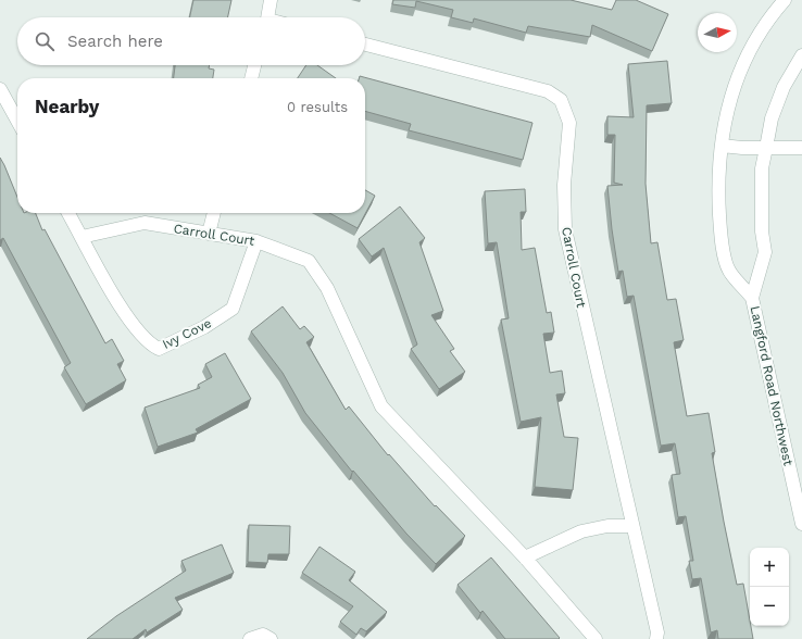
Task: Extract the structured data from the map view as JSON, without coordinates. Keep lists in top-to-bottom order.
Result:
{
  "streets": {
    "street": ["Carroll Court", "Ivy Cove", "Langford Road Northwest"]
  },
  "crossings": [
    ["Carroll Court", "Ivy Cove"]
  ],
  "north": "right",
  "page": {
    "search": "Search here",
    "heading": ["Nearby", "0 results"],
    "map_buttons": ["+", "−"]
  }
}
